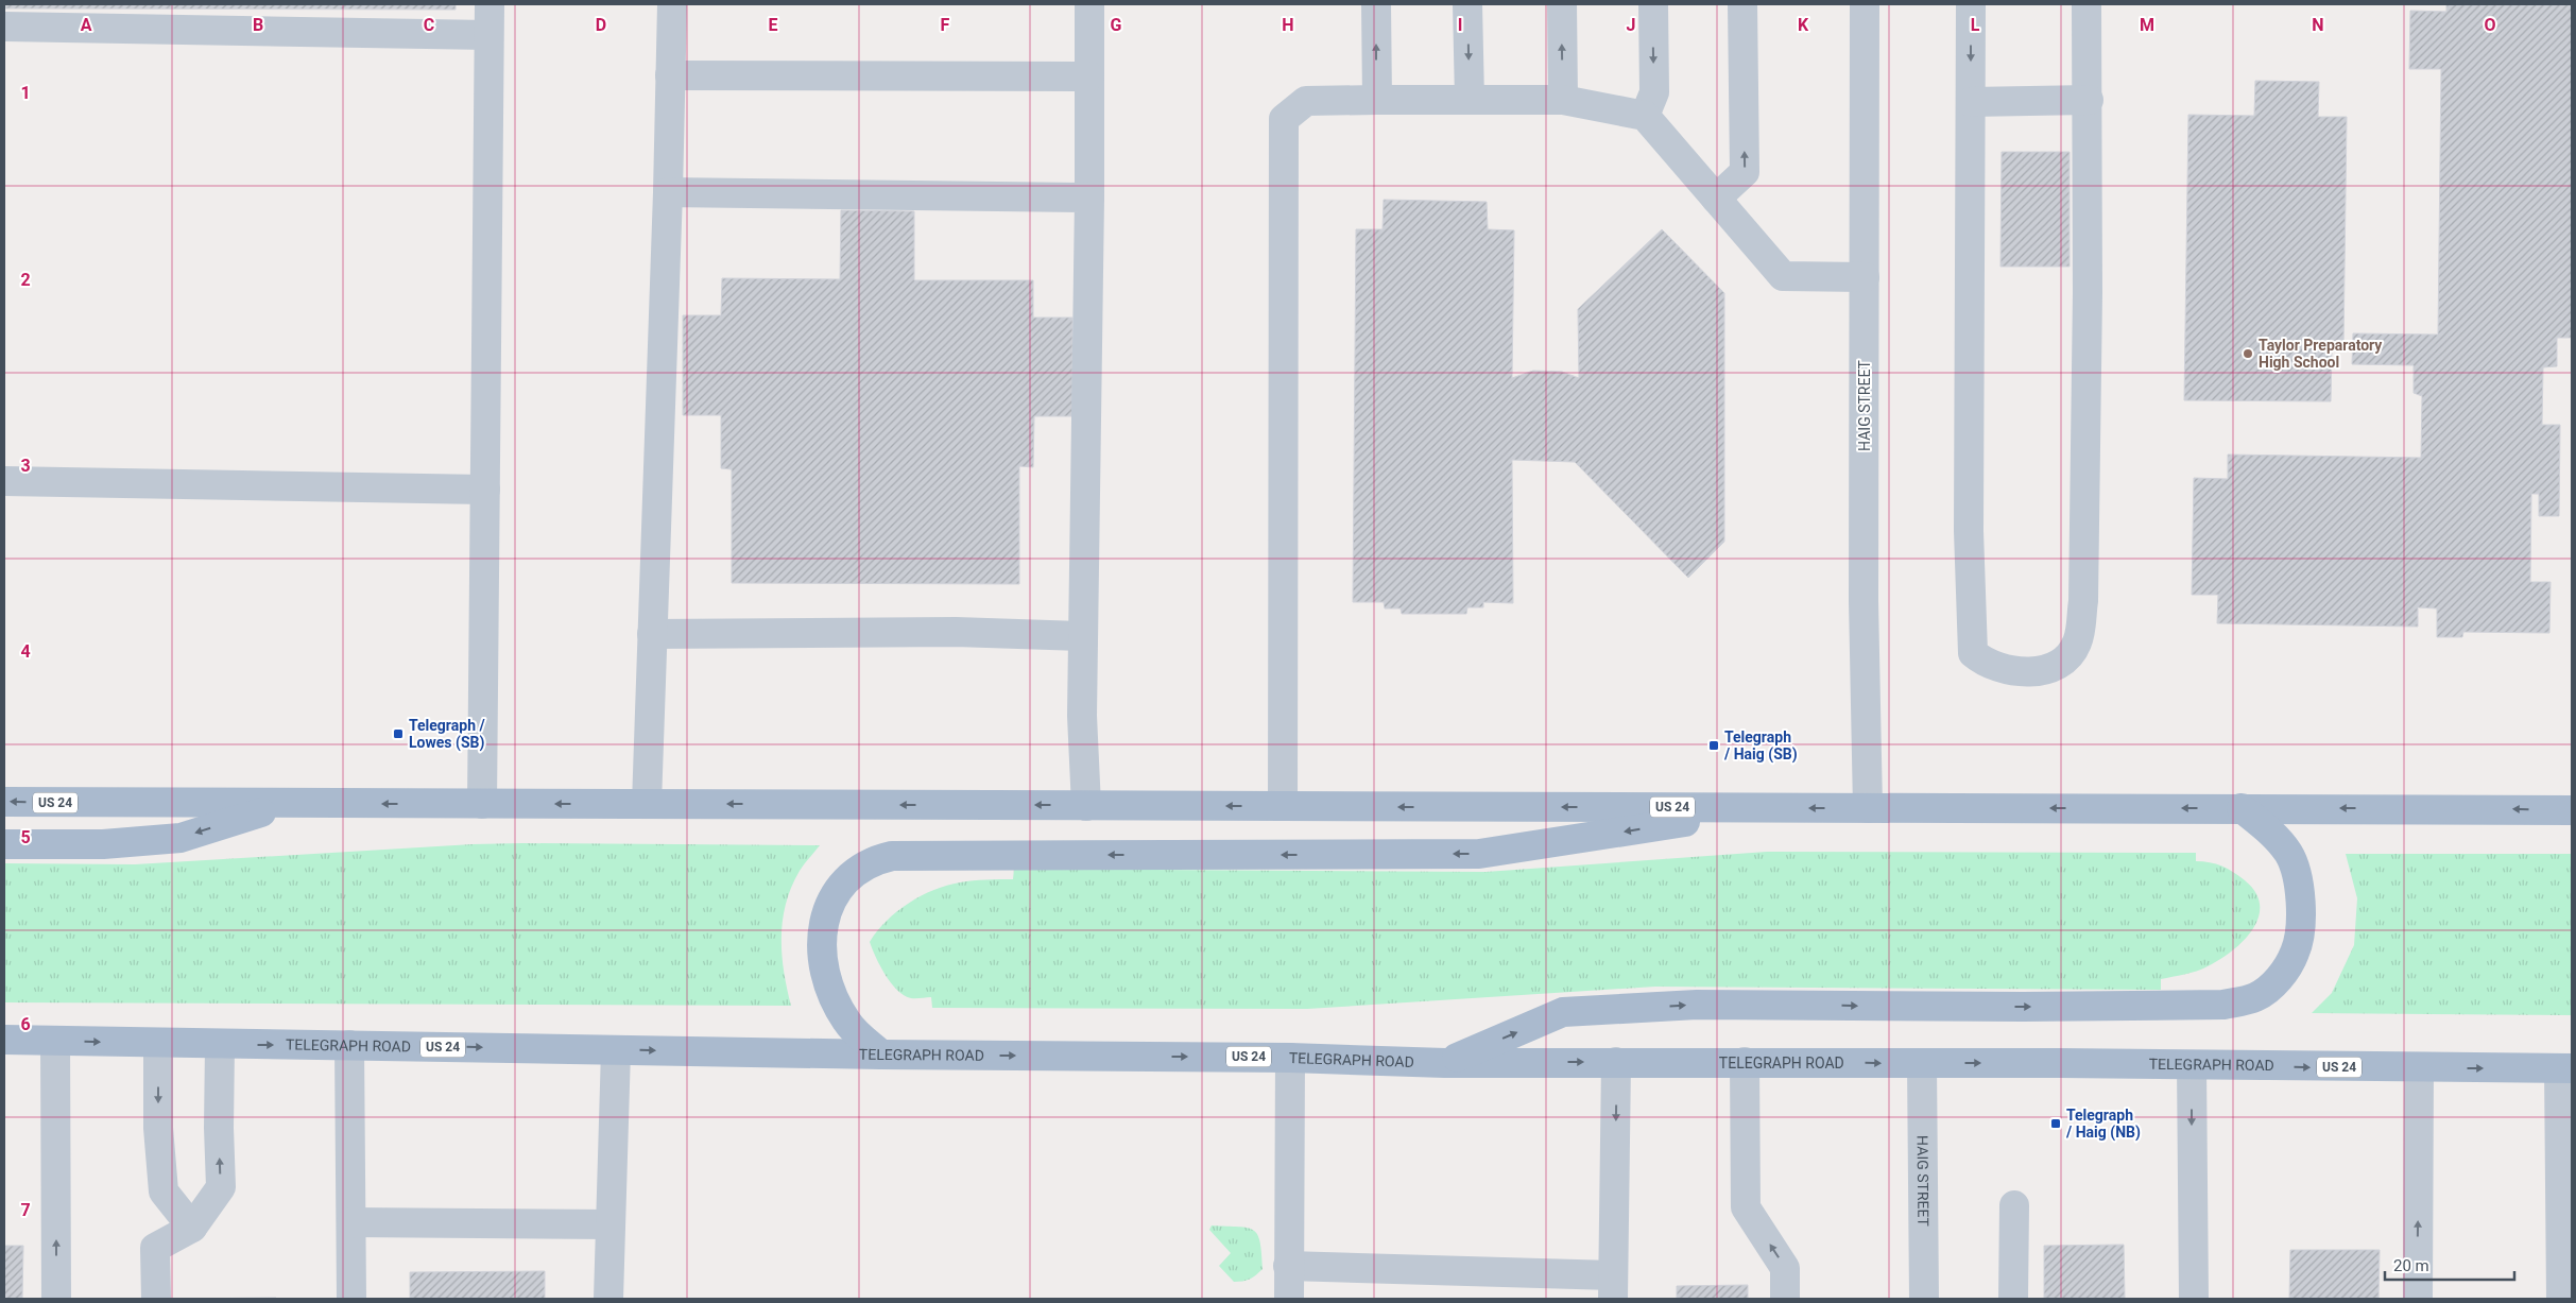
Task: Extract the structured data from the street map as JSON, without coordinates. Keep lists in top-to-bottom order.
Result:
{
  "streets": {
    "main road": ["US 24", "TELEGRAPH ROAD"],
    "street": ["HAIG STREET"]
  },
  "crossings": [
    ["HAIG STREET", "US 24"],
    ["HAIG STREET", "TELEGRAPH ROAD"]
  ],
  "places": {
    "other": ["Taylor Preparatory High School"],
    "transit": ["Telegraph / Lowes (SB)", "Telegraph / Haig (SB)", "Telegraph / Haig (NB)"]
  },
  "scale_bar": "20 m",
  "grid": {
    "columns": [
      "A",
      "B",
      "C",
      "D",
      "E",
      "F",
      "G",
      "H",
      "I",
      "J",
      "K",
      "L",
      "M",
      "N",
      "O"
    ],
    "rows": [
      "1",
      "2",
      "3",
      "4",
      "5",
      "6",
      "7"
    ]
  }
}
